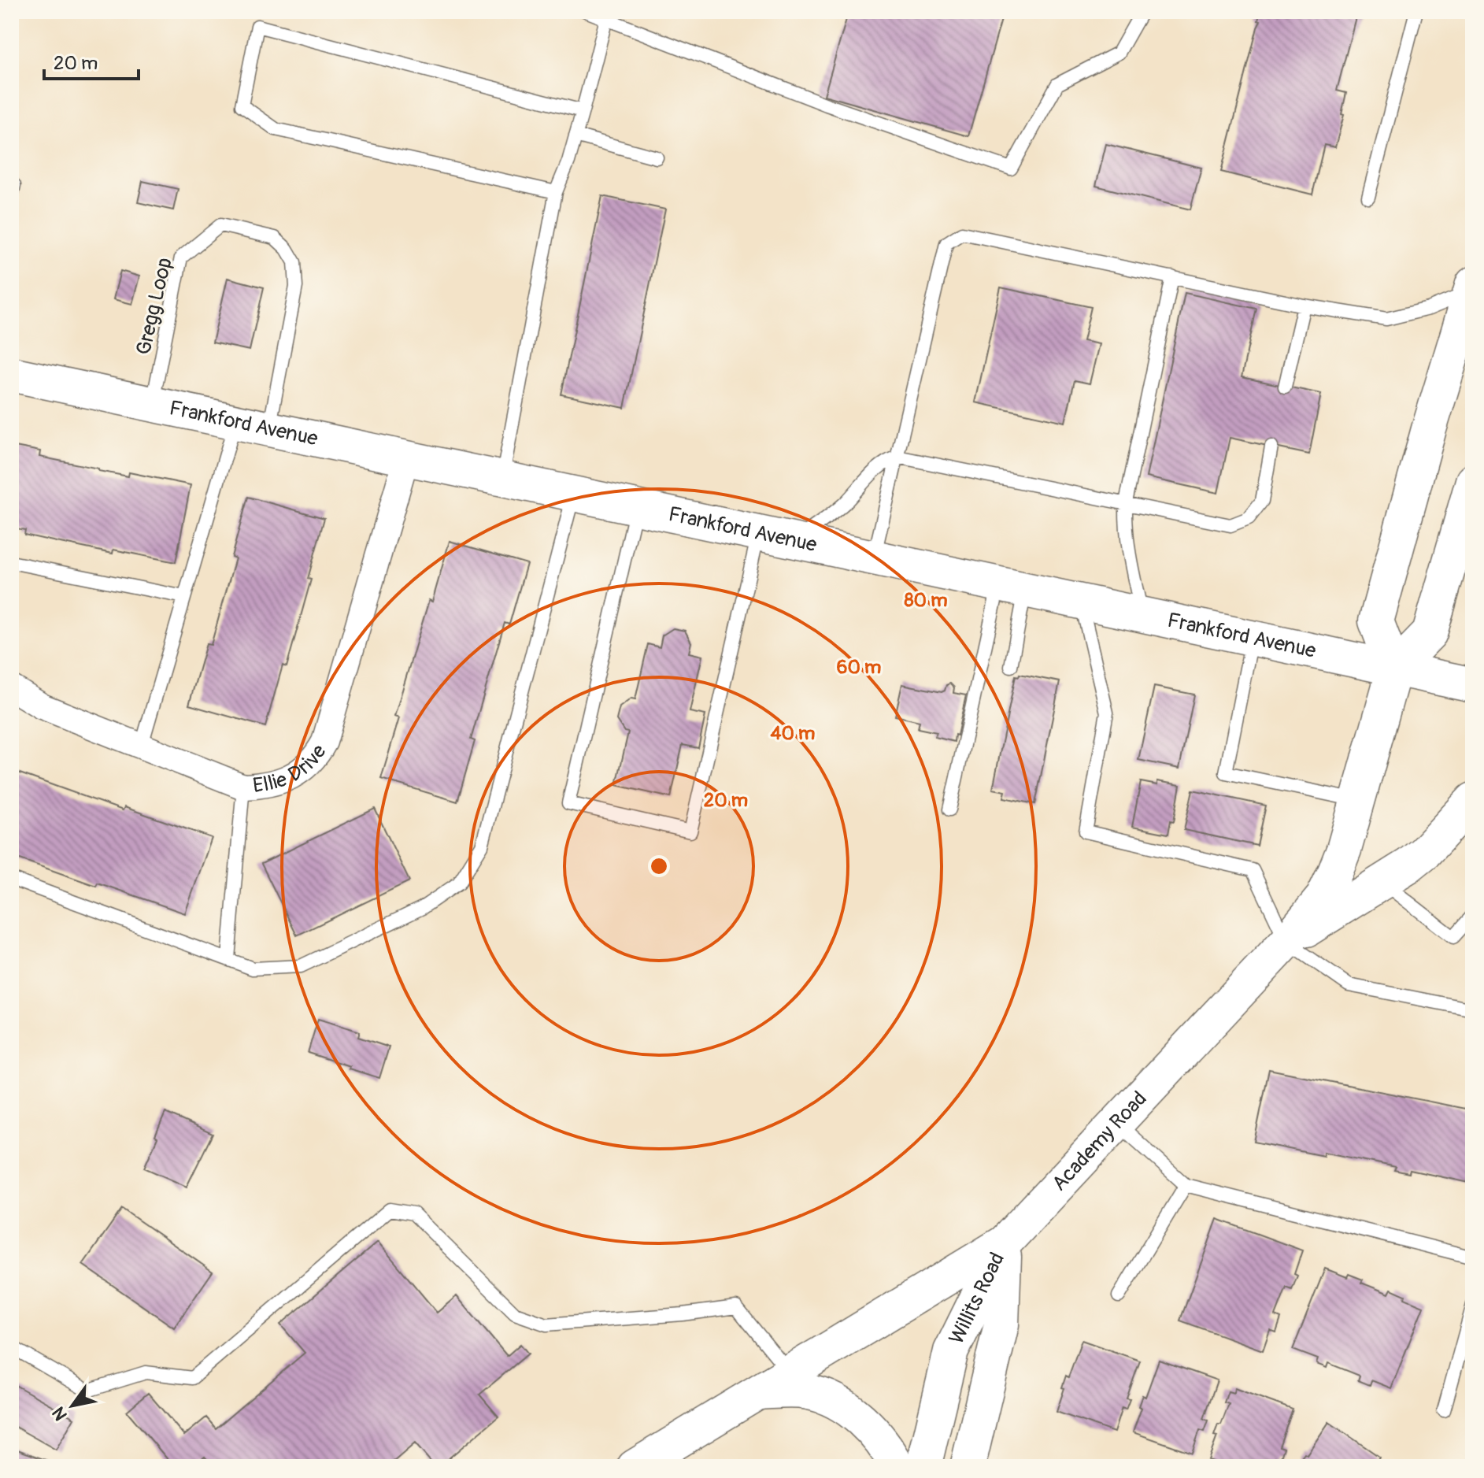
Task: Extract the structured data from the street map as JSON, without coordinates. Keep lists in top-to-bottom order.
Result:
{
  "streets": {
    "main road": ["Frankford Avenue", "Academy Road", "Willits Road"],
    "street": ["Ellie Drive"],
    "lane": ["Gregg Loop"]
  },
  "crossings": [
    ["Gregg Loop", "Frankford Avenue"],
    ["Frankford Avenue", "Ellie Drive"],
    ["Frankford Avenue", "Academy Road"],
    ["Academy Road", "Willits Road"]
  ],
  "scale_bar": "20 m",
  "north": "bottom left",
  "rings": [
    "80 m",
    "60 m",
    "40 m",
    "20 m"
  ]
}
